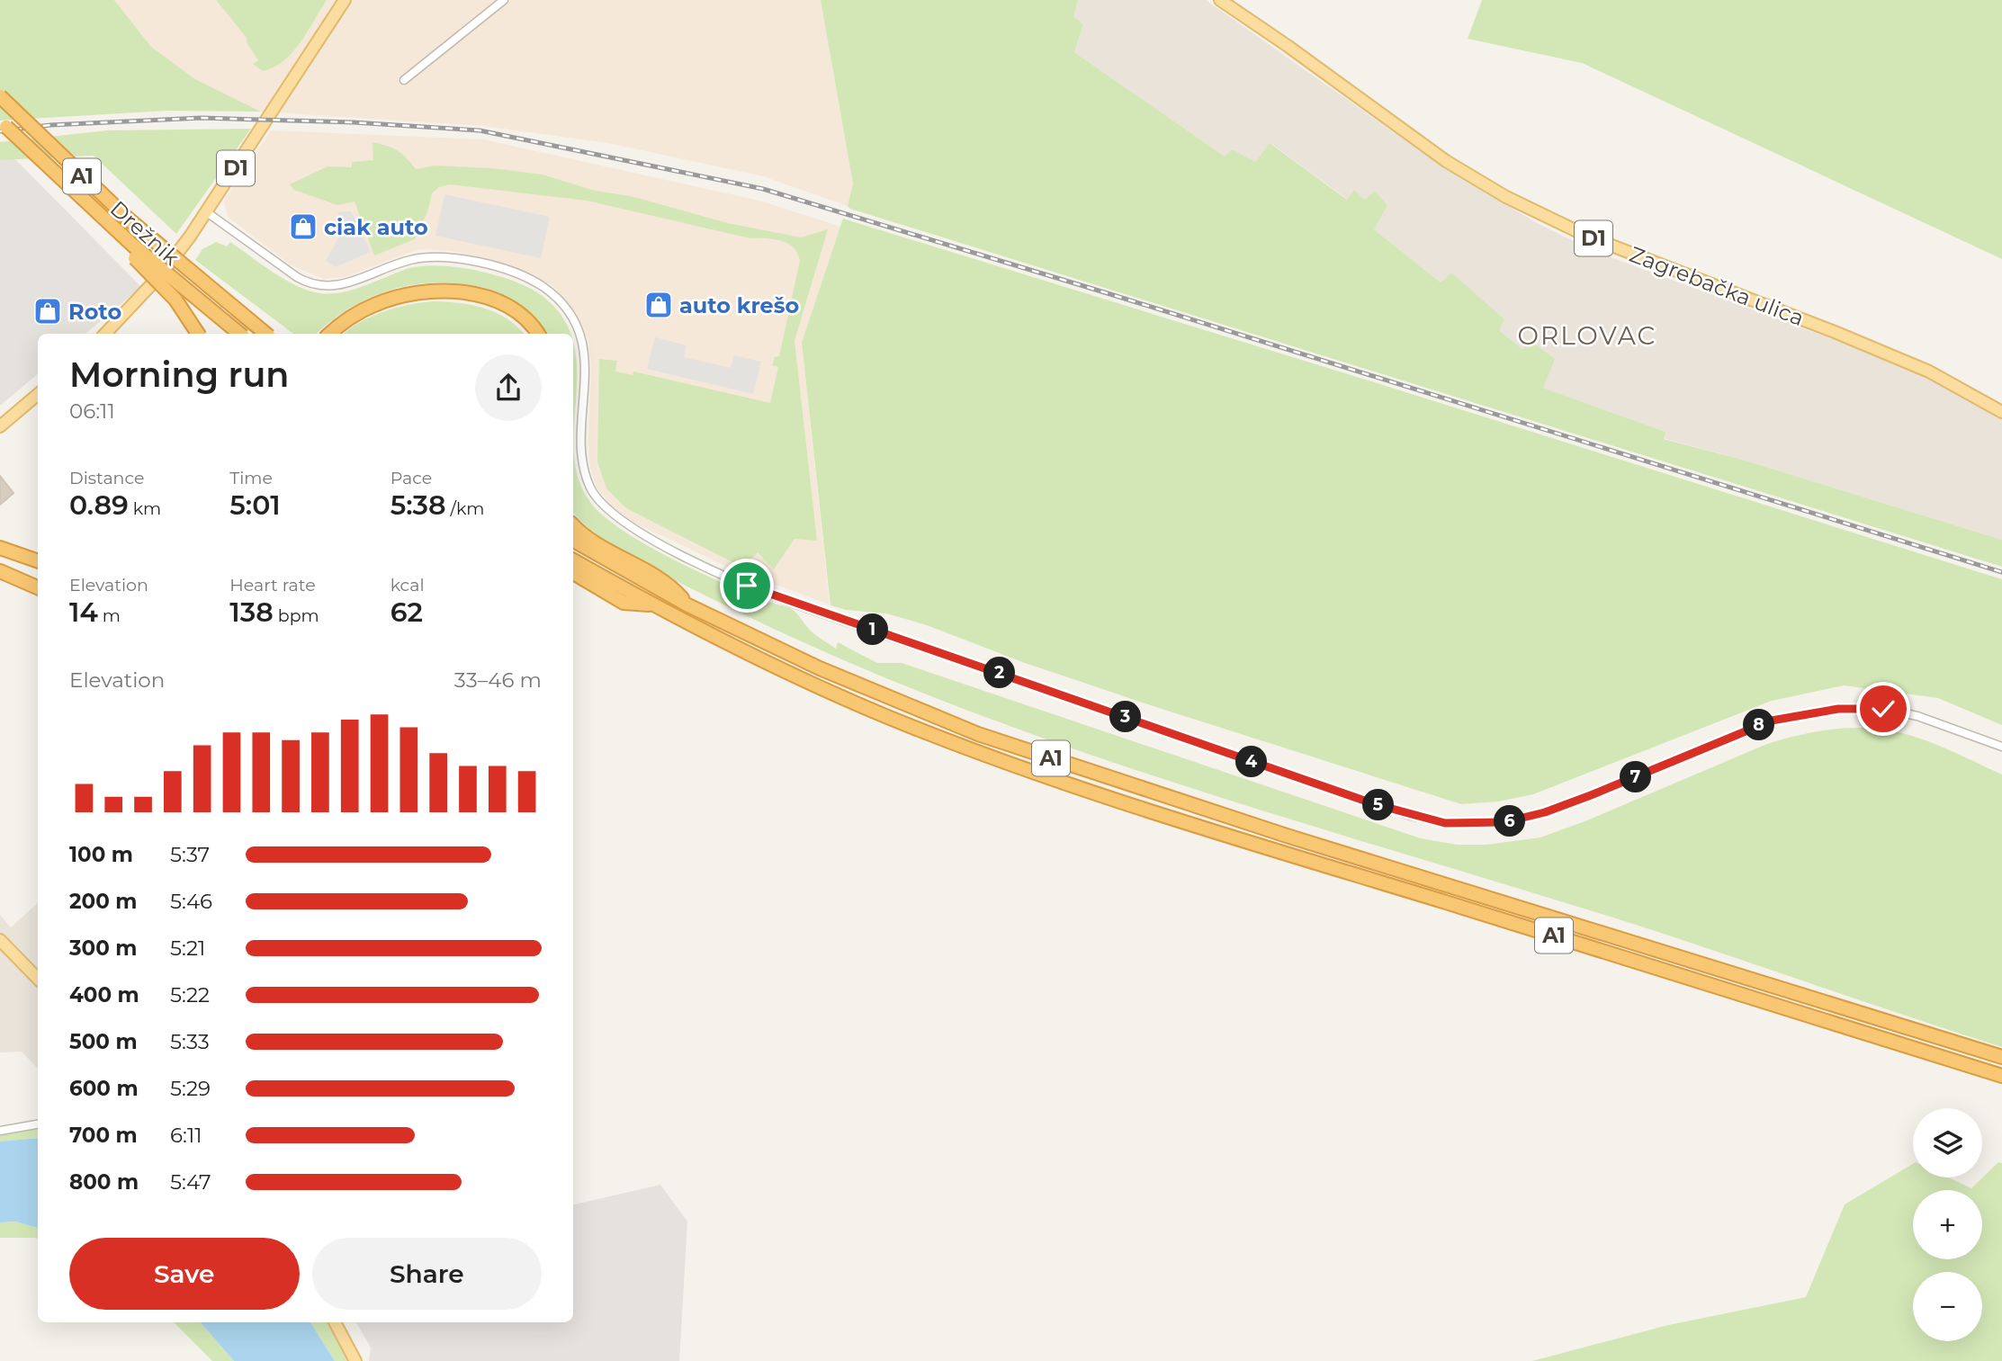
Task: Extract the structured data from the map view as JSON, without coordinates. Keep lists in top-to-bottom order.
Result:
{
  "streets": {
    "highway": ["A1", "Drežnik"],
    "main road": ["D1", "Zagrebačka ulica"]
  },
  "districts": ["ORLOVAC"],
  "places": {
    "shop": ["ciak auto", "auto krešo", "Roto"]
  },
  "page": {
    "heading": ["Morning run", "06:11"],
    "stats": [
      ["Distance", "0.89 km"],
      ["Time", "5:01"],
      ["Pace", "5:38 /km"],
      ["Elevation", "14 m"],
      ["Heart rate", "138 bpm"],
      ["kcal", "62"]
    ],
    "pins": [
      "1",
      "2",
      "3",
      "8",
      "4",
      "7",
      "5",
      "6"
    ],
    "chart": ["Elevation", "33–46 m"],
    "list": [
      {
        "name": "100 m",
        "note": "5:37"
      },
      {
        "name": "200 m",
        "note": "5:46"
      },
      {
        "name": "300 m",
        "note": "5:21"
      },
      {
        "name": "400 m",
        "note": "5:22"
      },
      {
        "name": "500 m",
        "note": "5:33"
      },
      {
        "name": "600 m",
        "note": "5:29"
      },
      {
        "name": "700 m",
        "note": "6:11"
      },
      {
        "name": "800 m",
        "note": "5:47"
      }
    ],
    "map_buttons": ["+", "−"],
    "buttons": ["Save", "Share"]
  }
}
